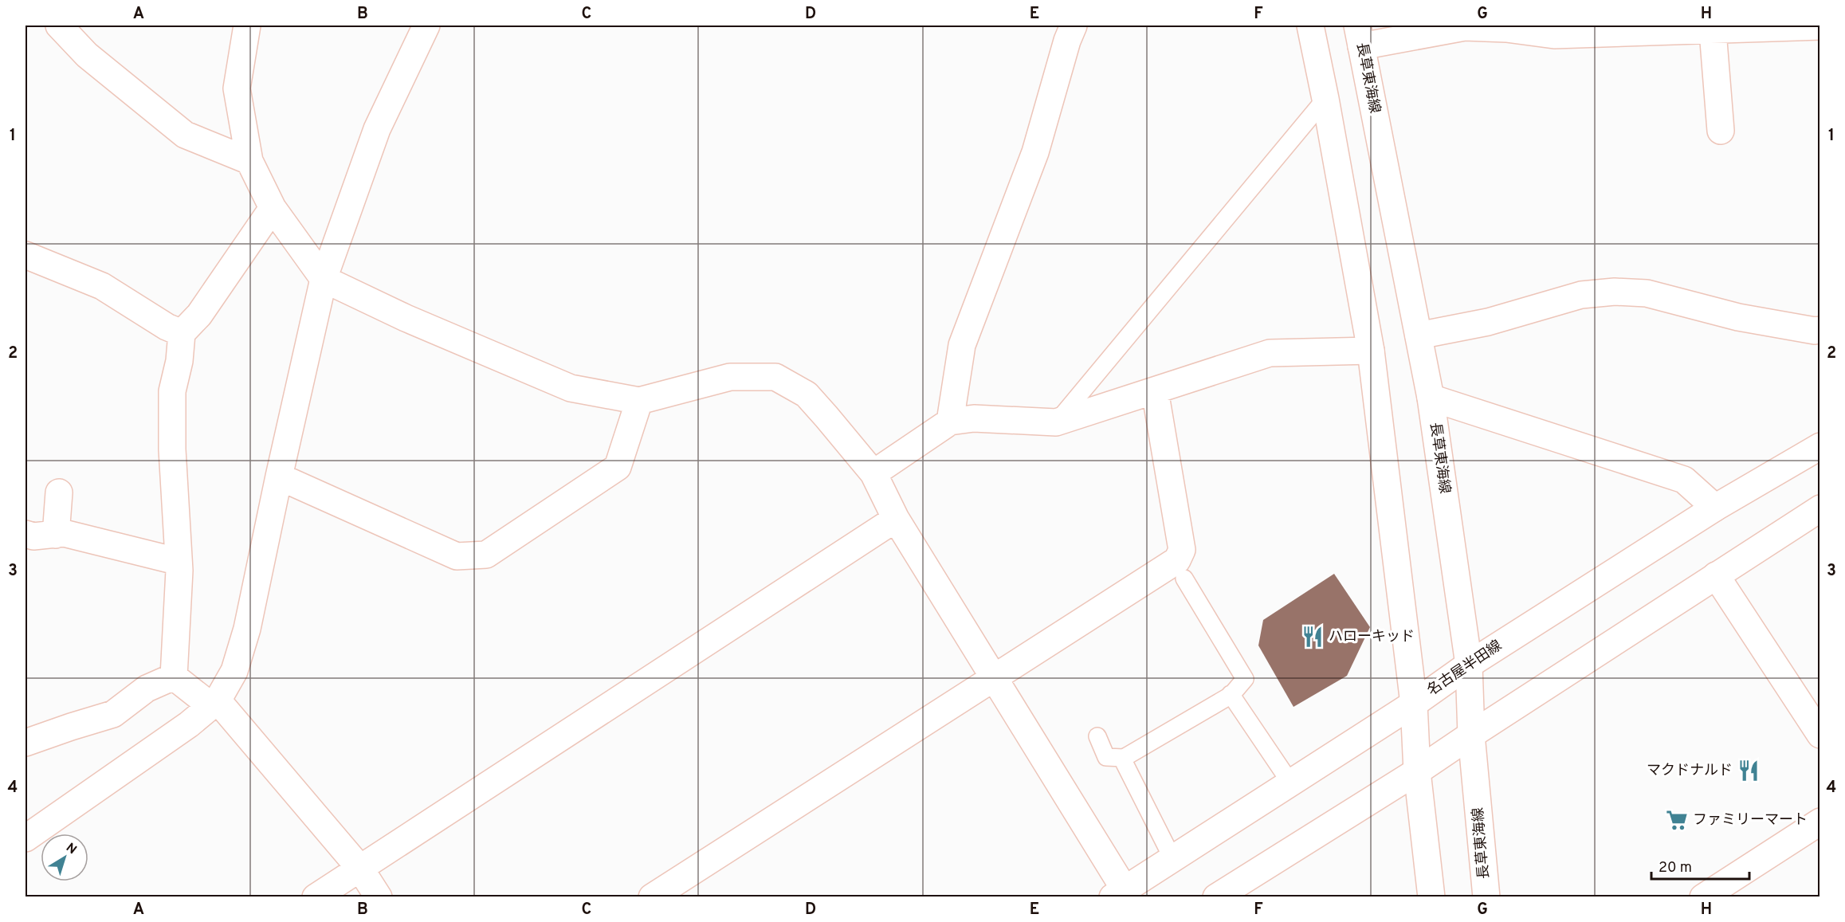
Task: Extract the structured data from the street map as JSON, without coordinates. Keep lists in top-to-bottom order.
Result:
{
  "streets": {
    "street": ["長草東海線", "名古屋半田線"]
  },
  "crossings": [
    ["長草東海線", "名古屋半田線"]
  ],
  "places": {
    "restaurant": ["ハローキッド", "マクドナルド"],
    "supermarket": ["ファミリーマート"]
  },
  "scale_bar": "20 m",
  "north": "top right",
  "grid": {
    "columns": [
      "A",
      "B",
      "C",
      "D",
      "E",
      "F",
      "G",
      "H"
    ],
    "rows": [
      "1",
      "2",
      "3",
      "4"
    ]
  }
}
